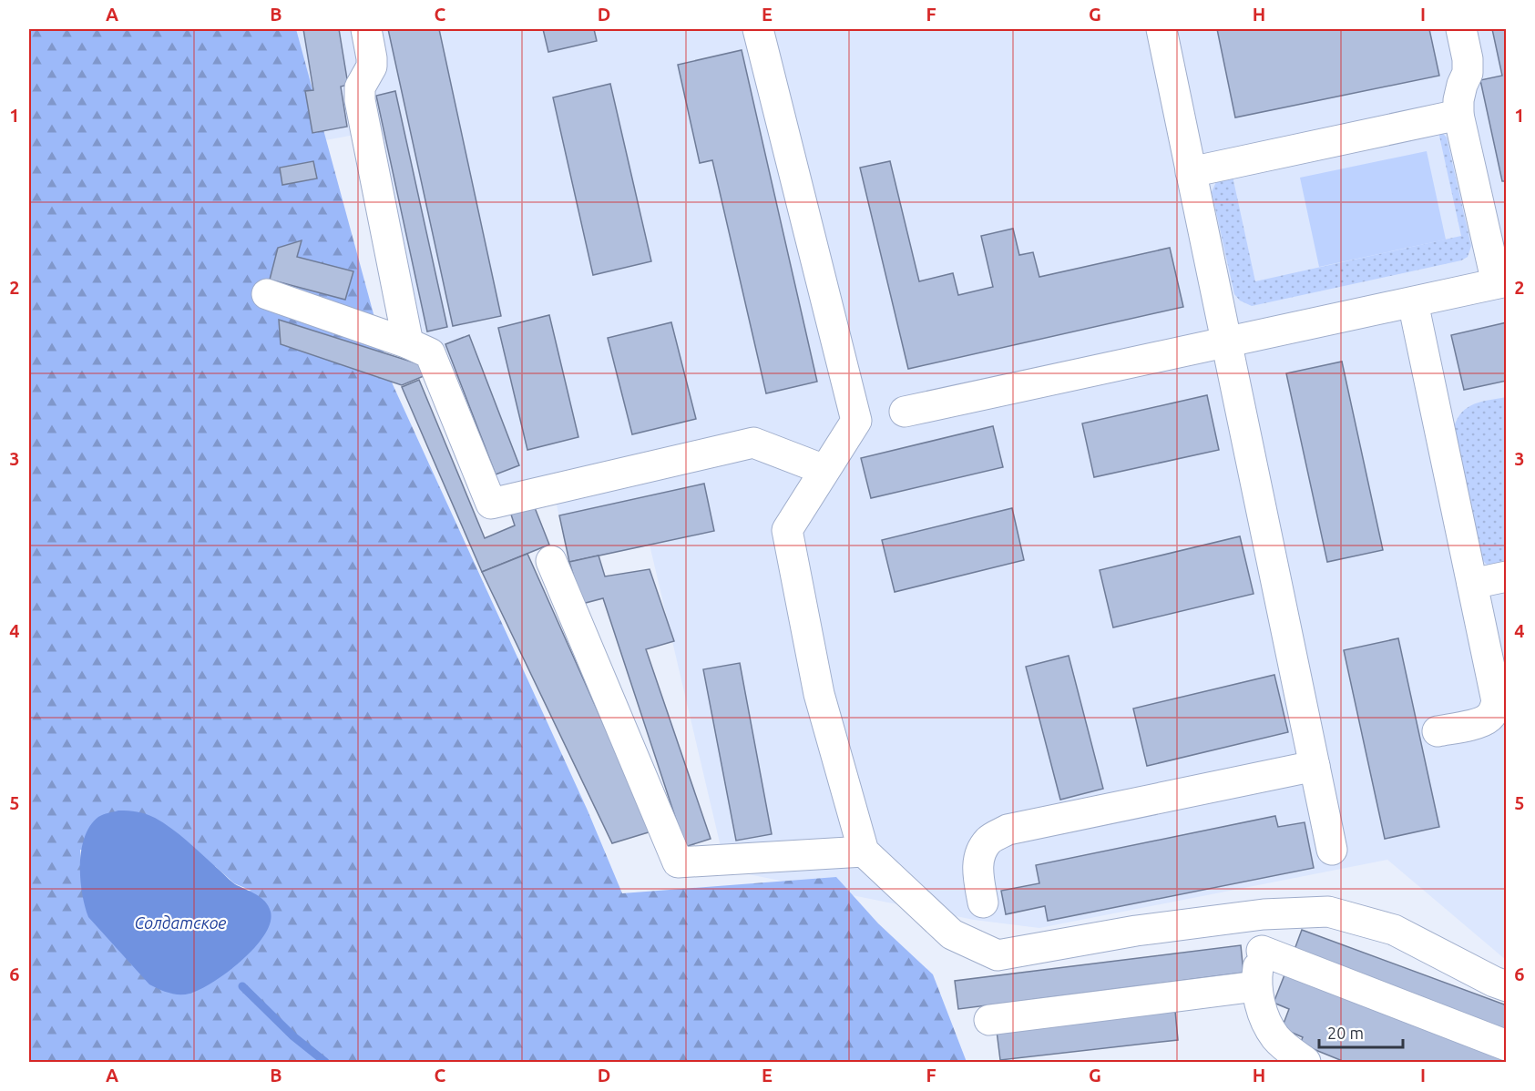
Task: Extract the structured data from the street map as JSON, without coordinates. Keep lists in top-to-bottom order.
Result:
{
  "water": ["Солдатское"],
  "scale_bar": "20 m",
  "grid": {
    "columns": [
      "A",
      "B",
      "C",
      "D",
      "E",
      "F",
      "G",
      "H",
      "I"
    ],
    "rows": [
      "1",
      "2",
      "3",
      "4",
      "5",
      "6"
    ]
  }
}
